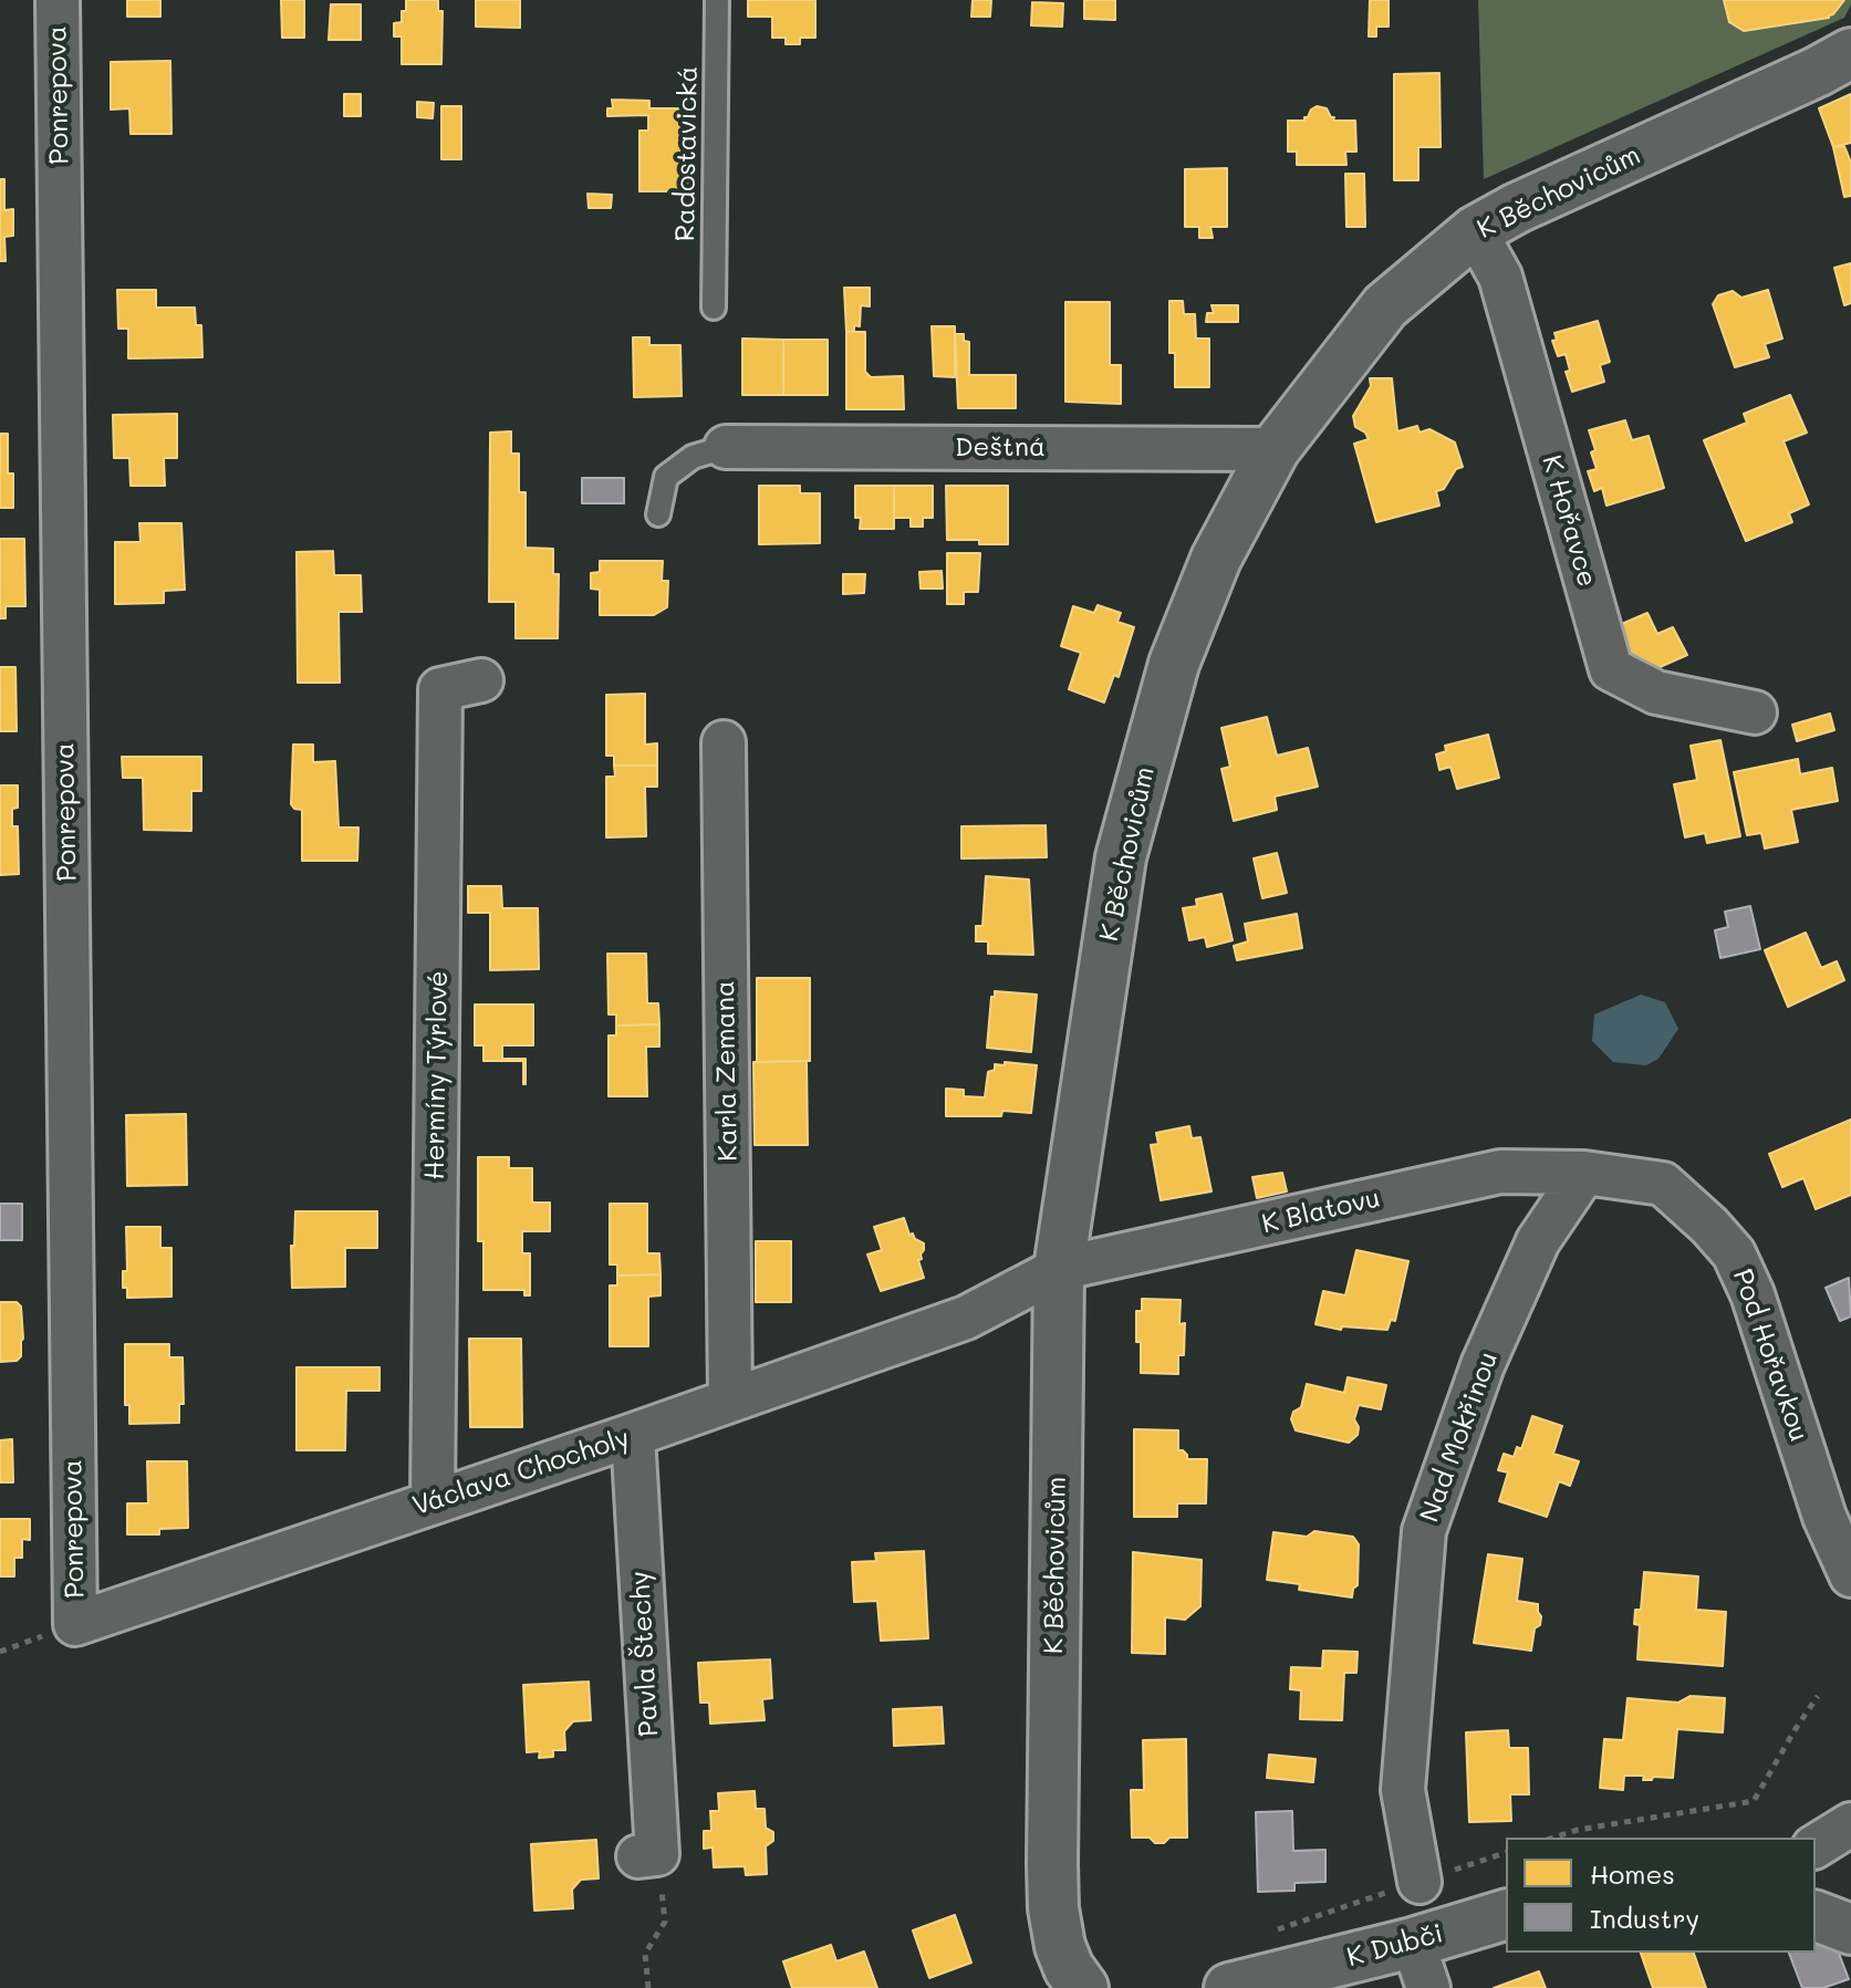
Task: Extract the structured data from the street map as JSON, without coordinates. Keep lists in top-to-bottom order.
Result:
{
  "streets": {
    "street": [
      "Ponrepova",
      "K Běchovicům",
      "Deštná",
      "K Hořavce",
      "Karla Zemana",
      "Hermíny Týrlové",
      "K Blatovu",
      "Pod Hořavkou",
      "Nad Mokřinou",
      "Václava Chocholy",
      "Pavla Štechy",
      "K Dubči"
    ],
    "lane": ["Radostavická"]
  },
  "crossings": [
    ["Ponrepova", "Václava Chocholy"],
    ["K Běchovicům", "Deštná"],
    ["K Běchovicům", "K Hořavce"],
    ["K Běchovicům", "K Blatovu"],
    ["Karla Zemana", "Václava Chocholy"],
    ["Hermíny Týrlové", "Václava Chocholy"],
    ["K Blatovu", "Pod Hořavkou"],
    ["K Blatovu", "Nad Mokřinou"],
    ["K Blatovu", "Václava Chocholy"],
    ["Pod Hořavkou", "Nad Mokřinou"],
    ["Václava Chocholy", "Pavla Štechy"]
  ],
  "legend": ["Homes", "Industry"]
}
